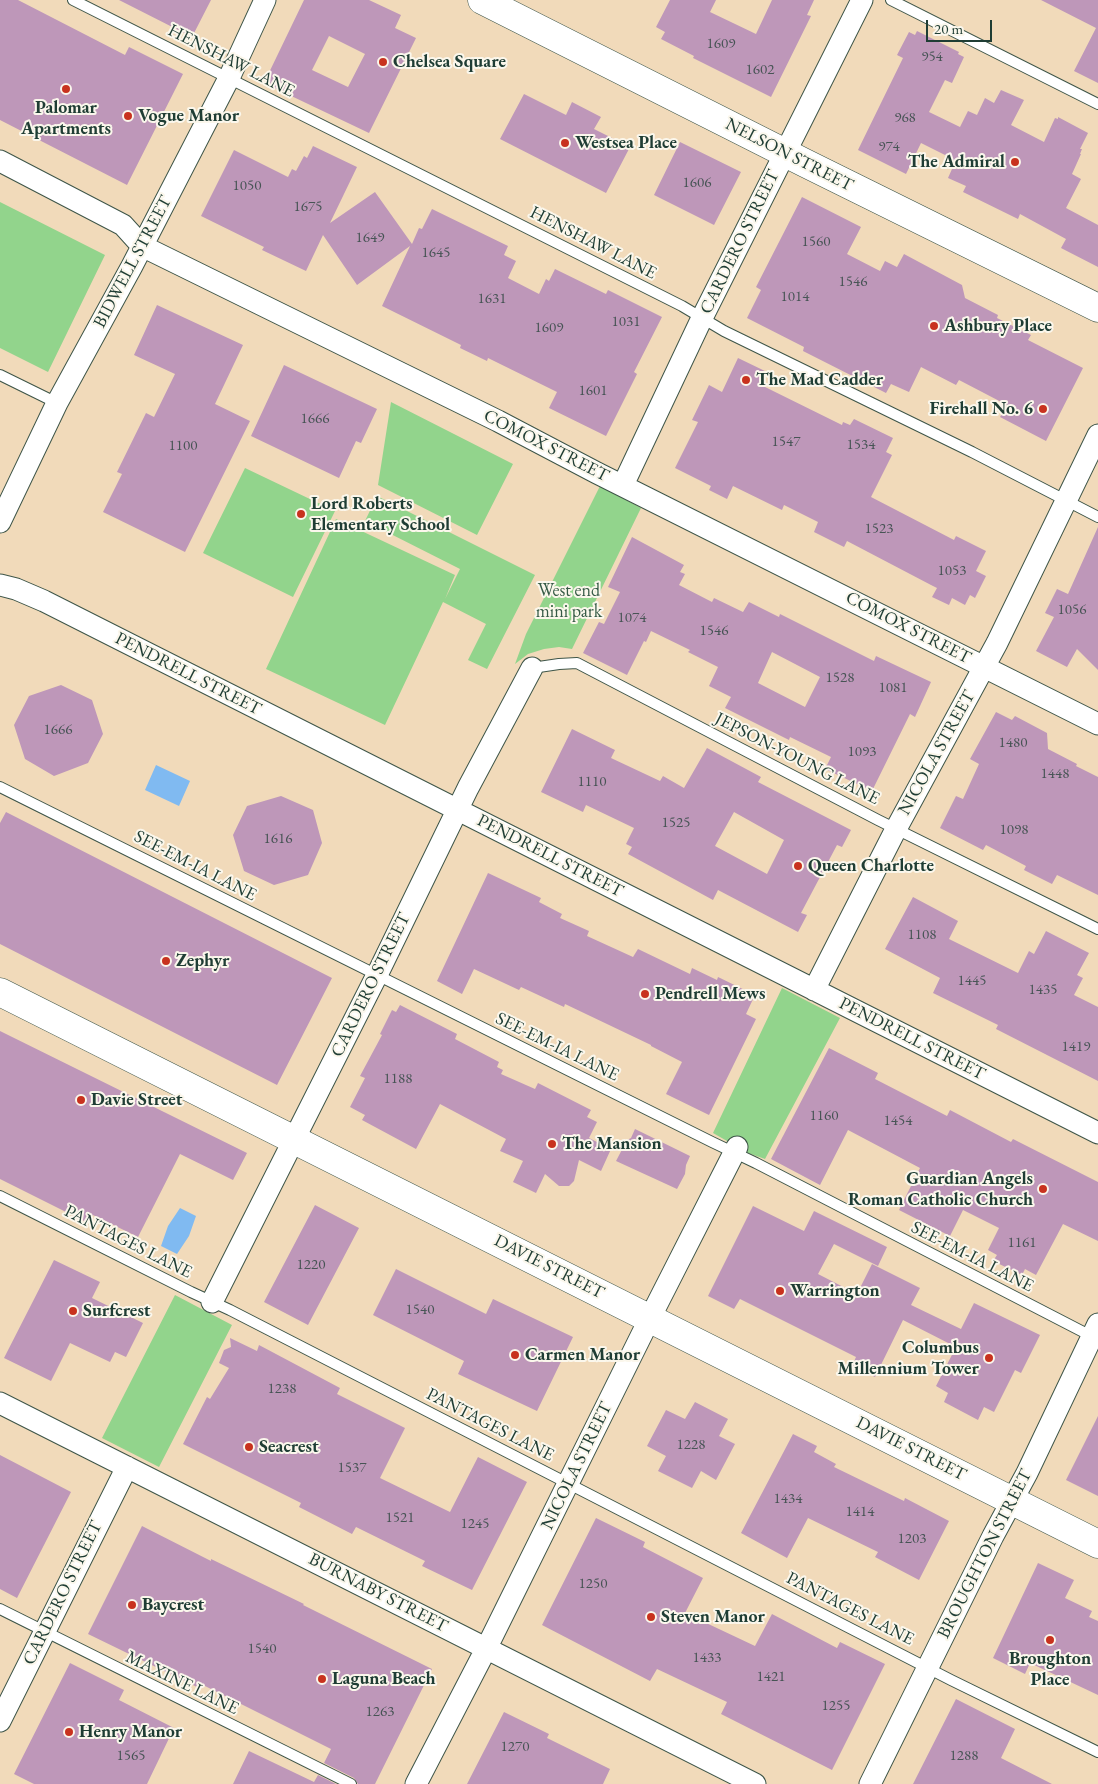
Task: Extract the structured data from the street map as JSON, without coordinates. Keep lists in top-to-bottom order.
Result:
{
  "streets": {
    "main road": ["NELSON STREET", "DAVIE STREET"],
    "street": [
      "CARDERO STREET",
      "BIDWELL STREET",
      "COMOX STREET",
      "PENDRELL STREET",
      "NICOLA STREET",
      "BROUGHTON STREET",
      "BURNABY STREET"
    ],
    "lane": [
      "HENSHAW LANE",
      "JEPSON-YOUNG LANE",
      "SEE-EM-IA LANE",
      "PANTAGES LANE",
      "MAXINE LANE"
    ]
  },
  "crossings": [
    ["HENSHAW LANE", "CARDERO STREET"],
    ["HENSHAW LANE", "BIDWELL STREET"],
    ["HENSHAW LANE", "NICOLA STREET"],
    ["NELSON STREET", "CARDERO STREET"],
    ["CARDERO STREET", "COMOX STREET"],
    ["CARDERO STREET", "PENDRELL STREET"],
    ["CARDERO STREET", "JEPSON-YOUNG LANE"],
    ["CARDERO STREET", "SEE-EM-IA LANE"],
    ["CARDERO STREET", "PANTAGES LANE"],
    ["CARDERO STREET", "DAVIE STREET"],
    ["CARDERO STREET", "BURNABY STREET"],
    ["CARDERO STREET", "MAXINE LANE"],
    ["BIDWELL STREET", "COMOX STREET"],
    ["COMOX STREET", "NICOLA STREET"],
    ["PENDRELL STREET", "NICOLA STREET"],
    ["NICOLA STREET", "JEPSON-YOUNG LANE"],
    ["NICOLA STREET", "SEE-EM-IA LANE"],
    ["NICOLA STREET", "PANTAGES LANE"],
    ["NICOLA STREET", "DAVIE STREET"],
    ["NICOLA STREET", "BURNABY STREET"],
    ["SEE-EM-IA LANE", "BROUGHTON STREET"],
    ["PANTAGES LANE", "BROUGHTON STREET"],
    ["DAVIE STREET", "BROUGHTON STREET"]
  ],
  "parks": ["West end mini park"],
  "places": [
    "Chelsea Square",
    "Palomar Apartments",
    "Vogue Manor",
    "Westsea Place",
    "The Admiral",
    "Ashbury Place",
    "The Mad Cadder",
    "Firehall No. 6",
    "Lord Roberts Elementary School",
    "Queen Charlotte",
    "Zephyr",
    "Pendrell Mews",
    "Davie Street",
    "The Mansion",
    "Guardian Angels Roman Catholic Church",
    "Warrington",
    "Surfcrest",
    "Carmen Manor",
    "Columbus Millennium Tower",
    "Seacrest",
    "Baycrest",
    "Steven Manor",
    "Broughton Place",
    "Laguna Beach",
    "Henry Manor"
  ],
  "house_numbers": [
    "1609",
    "954",
    "1602",
    "968",
    "974",
    "1606",
    "1050",
    "1675",
    "1649",
    "1560",
    "1645",
    "1546",
    "1014",
    "1631",
    "1031",
    "1609",
    "1601",
    "1666",
    "1547",
    "1534",
    "1100",
    "1523",
    "1053",
    "1056",
    "1074",
    "1546",
    "1528",
    "1081",
    "1666",
    "1480",
    "1093",
    "1448",
    "1110",
    "1525",
    "1098",
    "1616",
    "1108",
    "1445",
    "1435",
    "1419",
    "1188",
    "1160",
    "1454",
    "1161",
    "1220",
    "1540",
    "1238",
    "1228",
    "1537",
    "1434",
    "1414",
    "1521",
    "1245",
    "1203",
    "1250",
    "1540",
    "1433",
    "1421",
    "1255",
    "1263",
    "1270",
    "1565",
    "1288"
  ],
  "scale_bar": "20 m"
}
